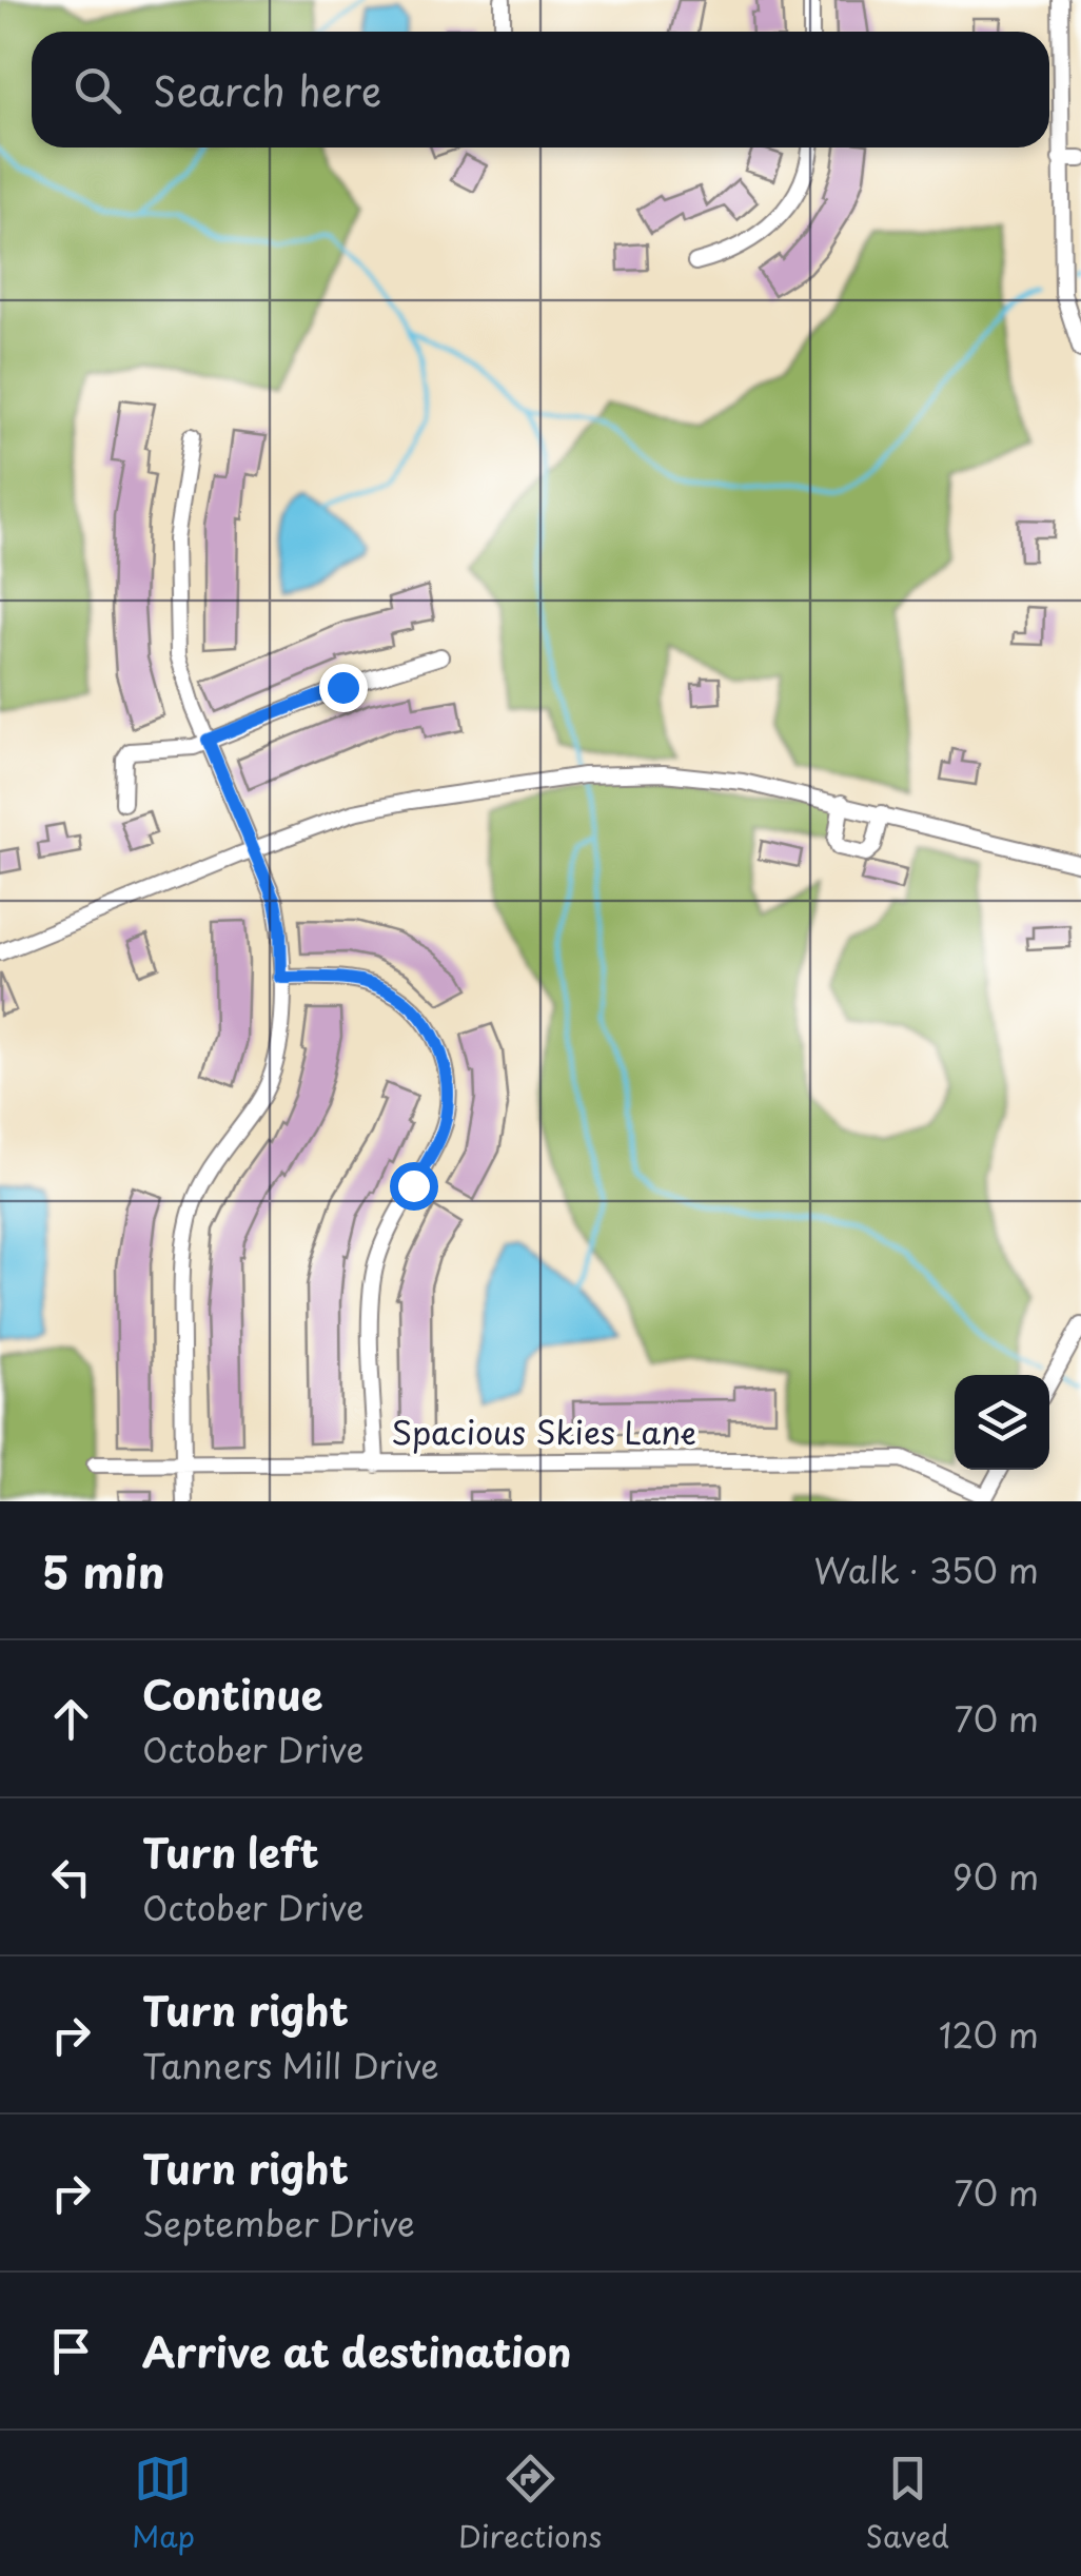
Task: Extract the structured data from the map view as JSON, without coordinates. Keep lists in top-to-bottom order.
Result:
{
  "streets": {
    "street": ["Spacious Skies Lane"]
  },
  "page": {
    "search": "Search here",
    "heading": ["5 min", "Walk · 350 m"],
    "list": [
      ["Continue", "October Drive", "70 m"],
      ["Turn left", "October Drive", "90 m"],
      ["Turn right", "Tanners Mill Drive", "120 m"],
      ["Turn right", "September Drive", "70 m"],
      "Arrive at destination"
    ],
    "nav": ["Map", "Directions", "Saved"]
  }
}
